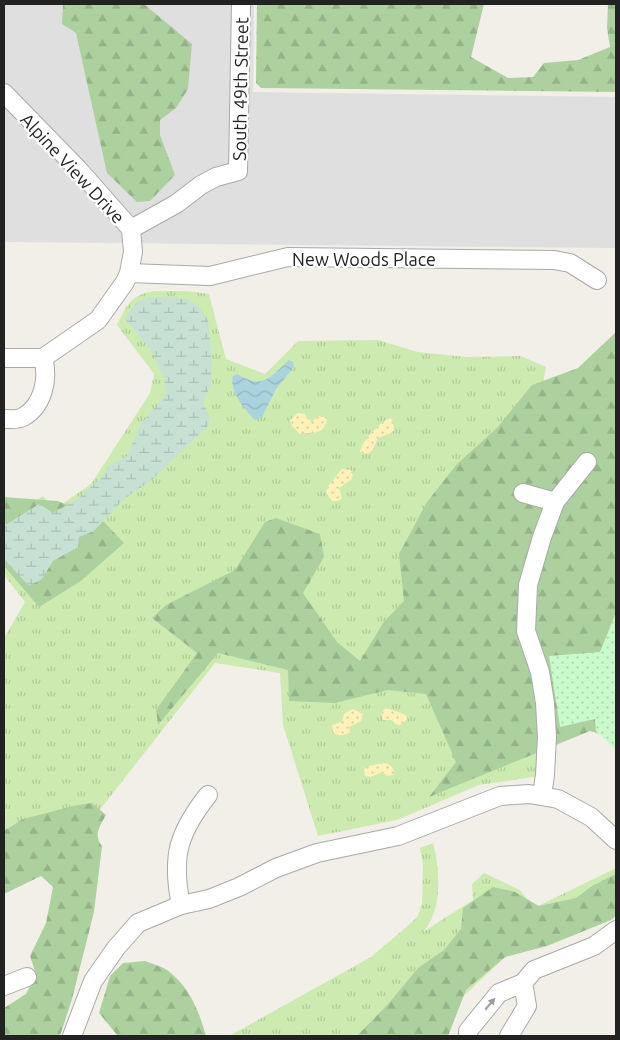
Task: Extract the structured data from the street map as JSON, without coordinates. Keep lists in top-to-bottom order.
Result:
{
  "streets": {
    "street": ["South 49th Street", "Alpine View Drive", "New Woods Place"]
  },
  "crossings": [
    ["South 49th Street", "Alpine View Drive"],
    ["Alpine View Drive", "New Woods Place"]
  ]
}
